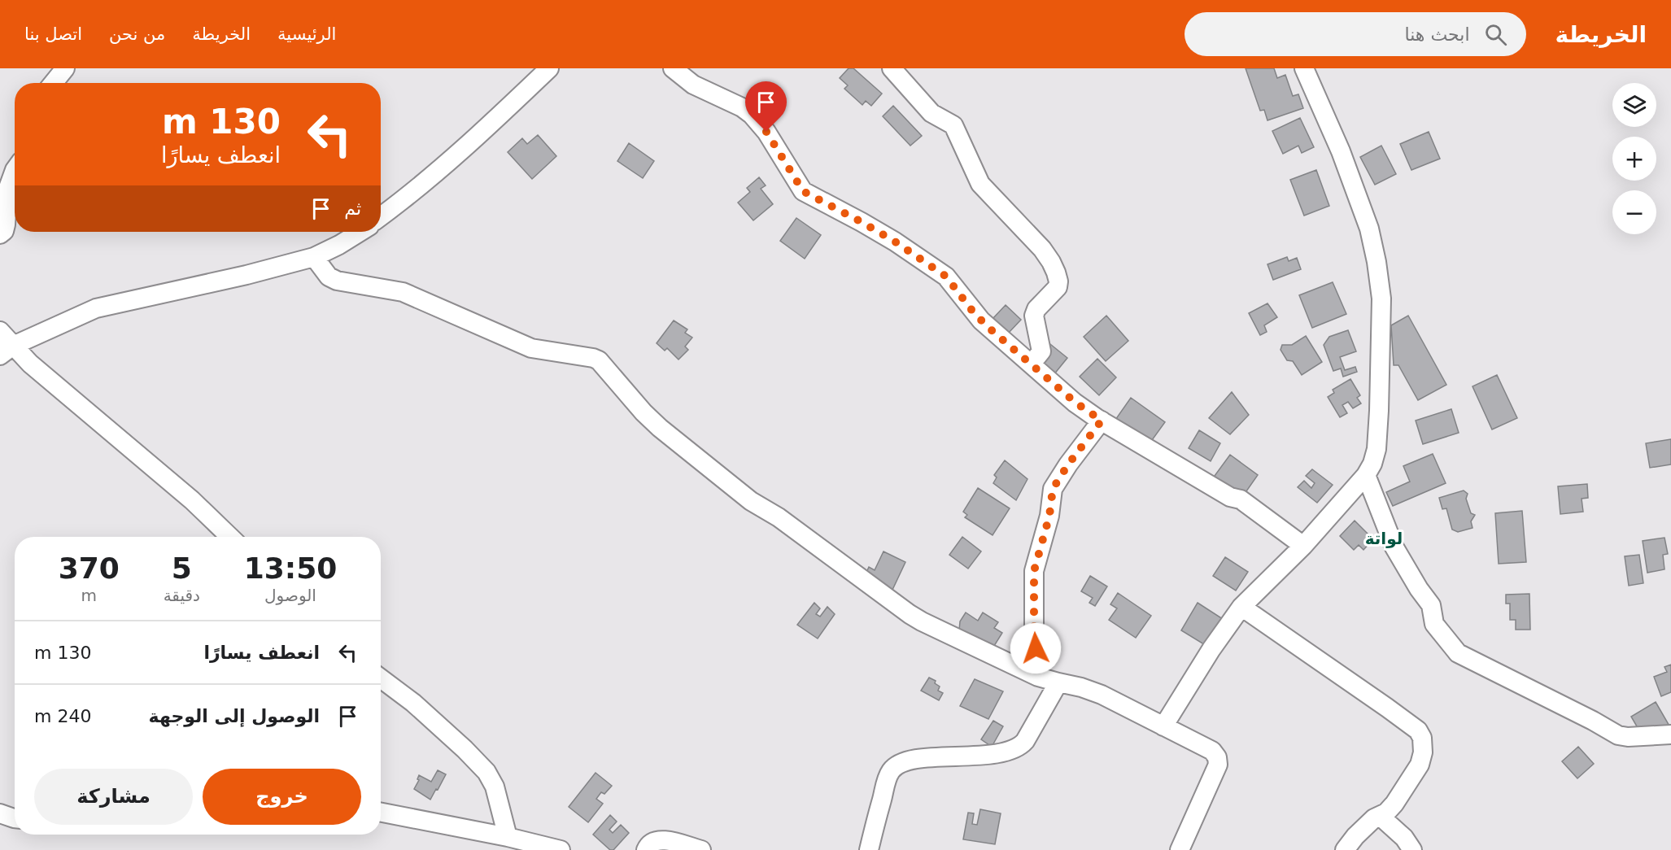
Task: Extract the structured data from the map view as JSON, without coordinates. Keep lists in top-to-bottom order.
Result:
{
  "districts": ["لواتة"],
  "page": {
    "header": "الخريطة",
    "search": "ابحث هنا",
    "nav": [
      "الرئيسية",
      "الخريطة",
      "من نحن",
      "اتصل بنا"
    ],
    "map_buttons": ["+", "−"],
    "turn": ["130 m", "انعطف يسارًا"],
    "then": "ثم",
    "eta": [
      "13:50",
      "الوصول",
      "5",
      "دقيقة",
      "370",
      "m"
    ],
    "list": [
      {
        "name": "انعطف يسارًا",
        "value": "130 m"
      },
      {
        "name": "الوصول إلى الوجهة",
        "value": "240 m"
      }
    ],
    "buttons": ["خروج", "مشاركة"]
  }
}
